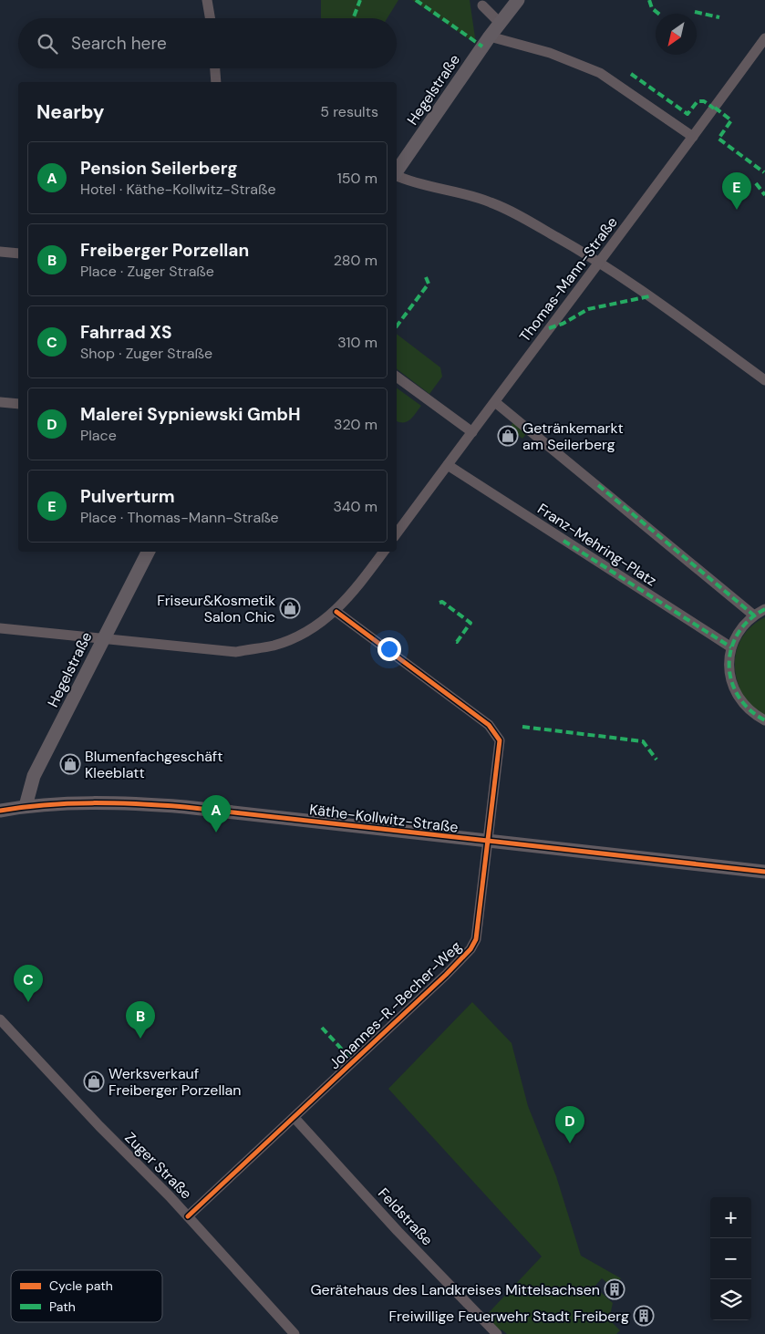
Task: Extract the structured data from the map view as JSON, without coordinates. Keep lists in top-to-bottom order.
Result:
{
  "streets": {
    "street": [
      "Hegelstraße",
      "Thomas-Mann-Straße",
      "Franz-Mehring-Platz",
      "Käthe-Kollwitz-Straße",
      "Johannes-R.-Becher-Weg",
      "Zuger Straße",
      "Feldstraße"
    ]
  },
  "crossings": [
    ["Hegelstraße", "Käthe-Kollwitz-Straße"],
    ["Thomas-Mann-Straße", "Franz-Mehring-Platz"],
    ["Käthe-Kollwitz-Straße", "Johannes-R.-Becher-Weg"],
    ["Johannes-R.-Becher-Weg", "Zuger Straße"],
    ["Johannes-R.-Becher-Weg", "Feldstraße"]
  ],
  "places": {
    "shop": [
      "Getränkemarkt am Seilerberg",
      "Friseur&Kosmetik Salon Chic",
      "Blumenfachgeschäft Kleeblatt",
      "Werksverkauf Freiberger Porzellan"
    ],
    "building": ["Gerätehaus des Landkreises Mittelsachsen", "Freiwillige Feuerwehr Stadt Freiberg"]
  },
  "legend": ["Cycle path", "Path"],
  "north": "bottom left",
  "page": {
    "search": "Search here",
    "heading": ["Nearby", "5 results"],
    "list": [
      {
        "mark": "A",
        "name": "Pension Seilerberg",
        "note": "Hotel · Käthe-Kollwitz-Straße",
        "value": "150 m"
      },
      {
        "mark": "B",
        "name": "Freiberger Porzellan",
        "note": "Place · Zuger Straße",
        "value": "280 m"
      },
      {
        "mark": "C",
        "name": "Fahrrad XS",
        "note": "Shop · Zuger Straße",
        "value": "310 m"
      },
      {
        "mark": "D",
        "name": "Malerei Sypniewski GmbH",
        "note": "Place",
        "value": "320 m"
      },
      {
        "mark": "E",
        "name": "Pulverturm",
        "note": "Place · Thomas-Mann-Straße",
        "value": "340 m"
      }
    ],
    "pins": [
      "E",
      "A",
      "C",
      "B",
      "D"
    ],
    "map_buttons": ["+", "−"]
  }
}
